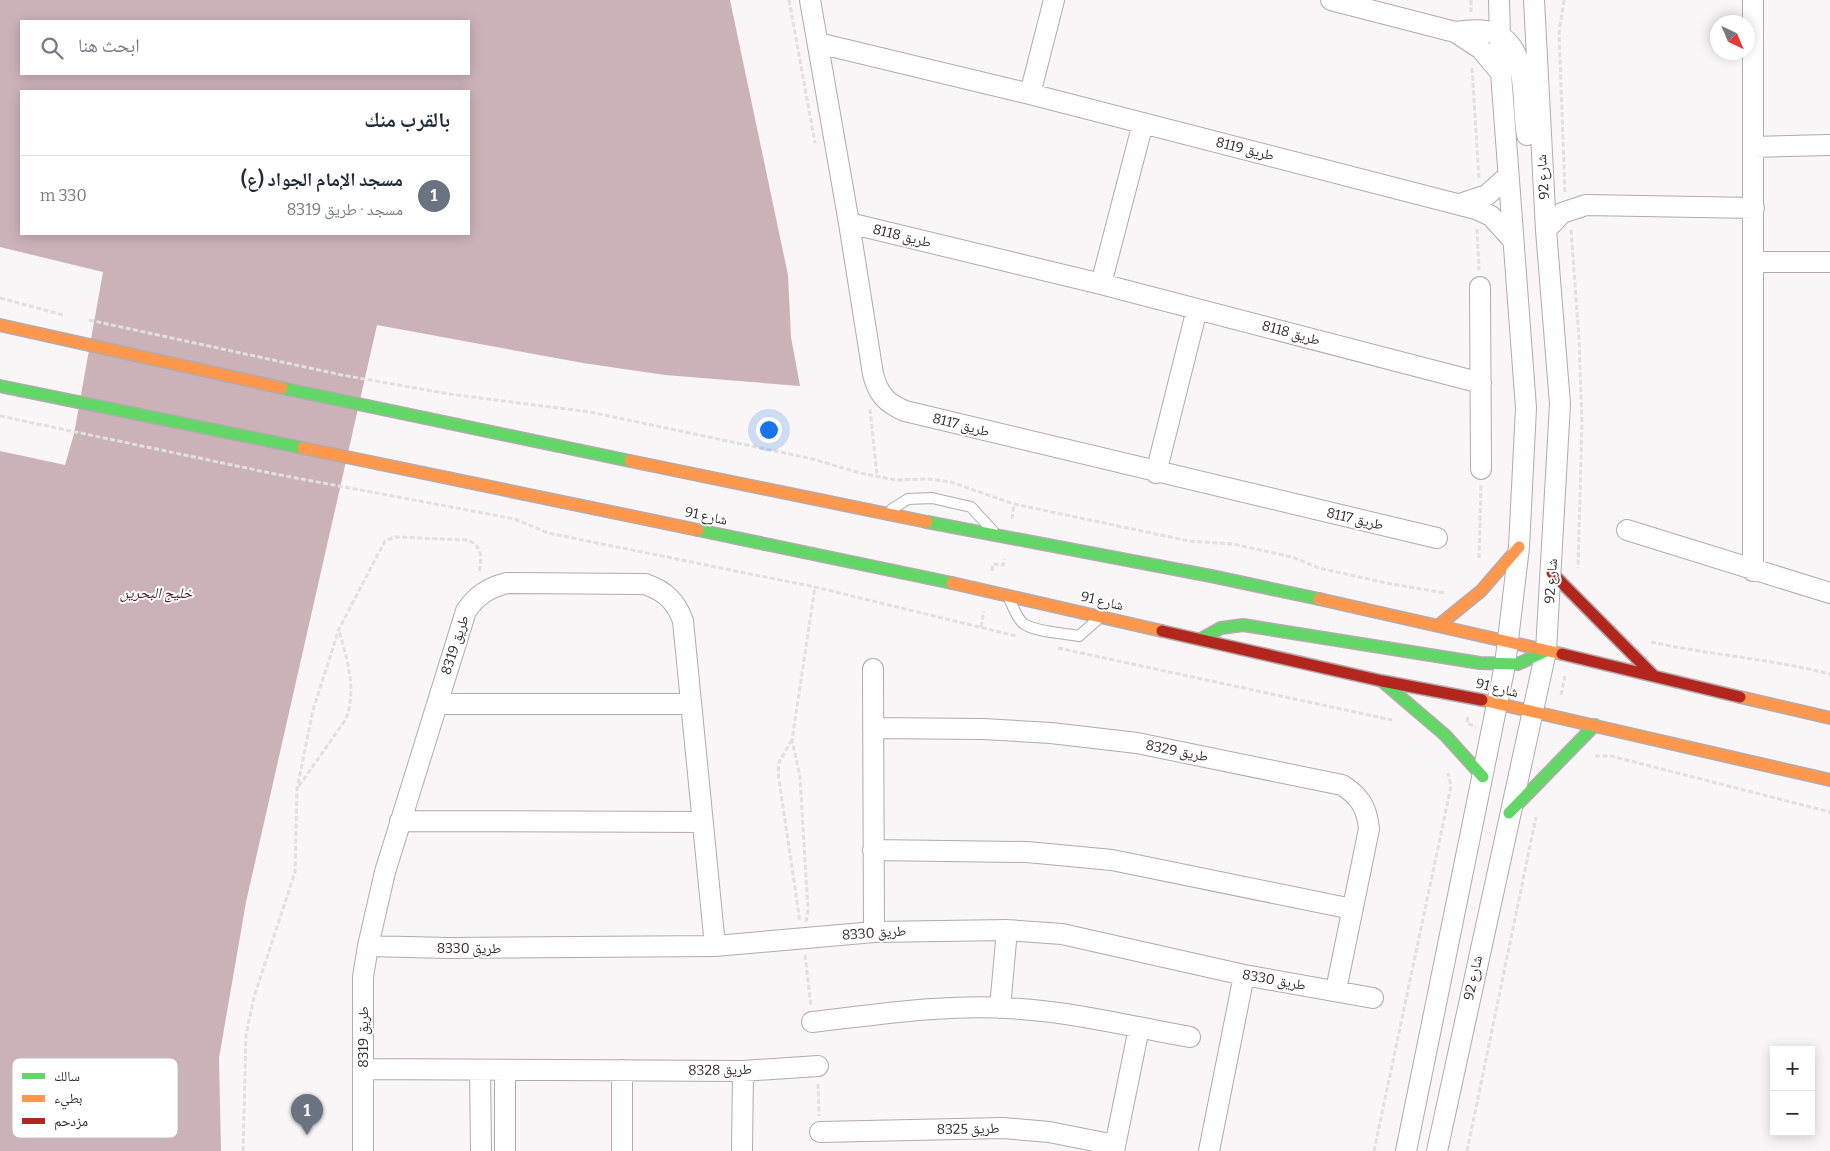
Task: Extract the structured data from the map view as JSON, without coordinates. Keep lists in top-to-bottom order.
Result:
{
  "streets": {
    "street": [
      "طريق 8119",
      "شارع 92",
      "طريق 8118",
      "طريق 8117",
      "شارع 91",
      "طريق 8319",
      "طريق 8329",
      "طريق 8330",
      "طريق 8328",
      "طريق 8325"
    ]
  },
  "crossings": [
    ["طريق 8119", "طريق 8117"],
    ["شارع 92", "شارع 91"],
    ["طريق 8118", "طريق 8117"],
    ["طريق 8319", "طريق 8330"],
    ["طريق 8319", "طريق 8328"],
    ["طريق 8329", "طريق 8330"]
  ],
  "water": ["خليج البحرين"],
  "legend": ["سالك", "بطيء", "مزدحم"],
  "north": "bottom right",
  "page": {
    "search": "ابحث هنا",
    "heading": "بالقرب منك",
    "list": [
      {
        "mark": "1",
        "name": "مسجد الإمام الجواد (ع)",
        "note": "مسجد · طريق 8319",
        "value": "330 m"
      }
    ],
    "map_buttons": ["+", "−"],
    "pins": "1"
  }
}
